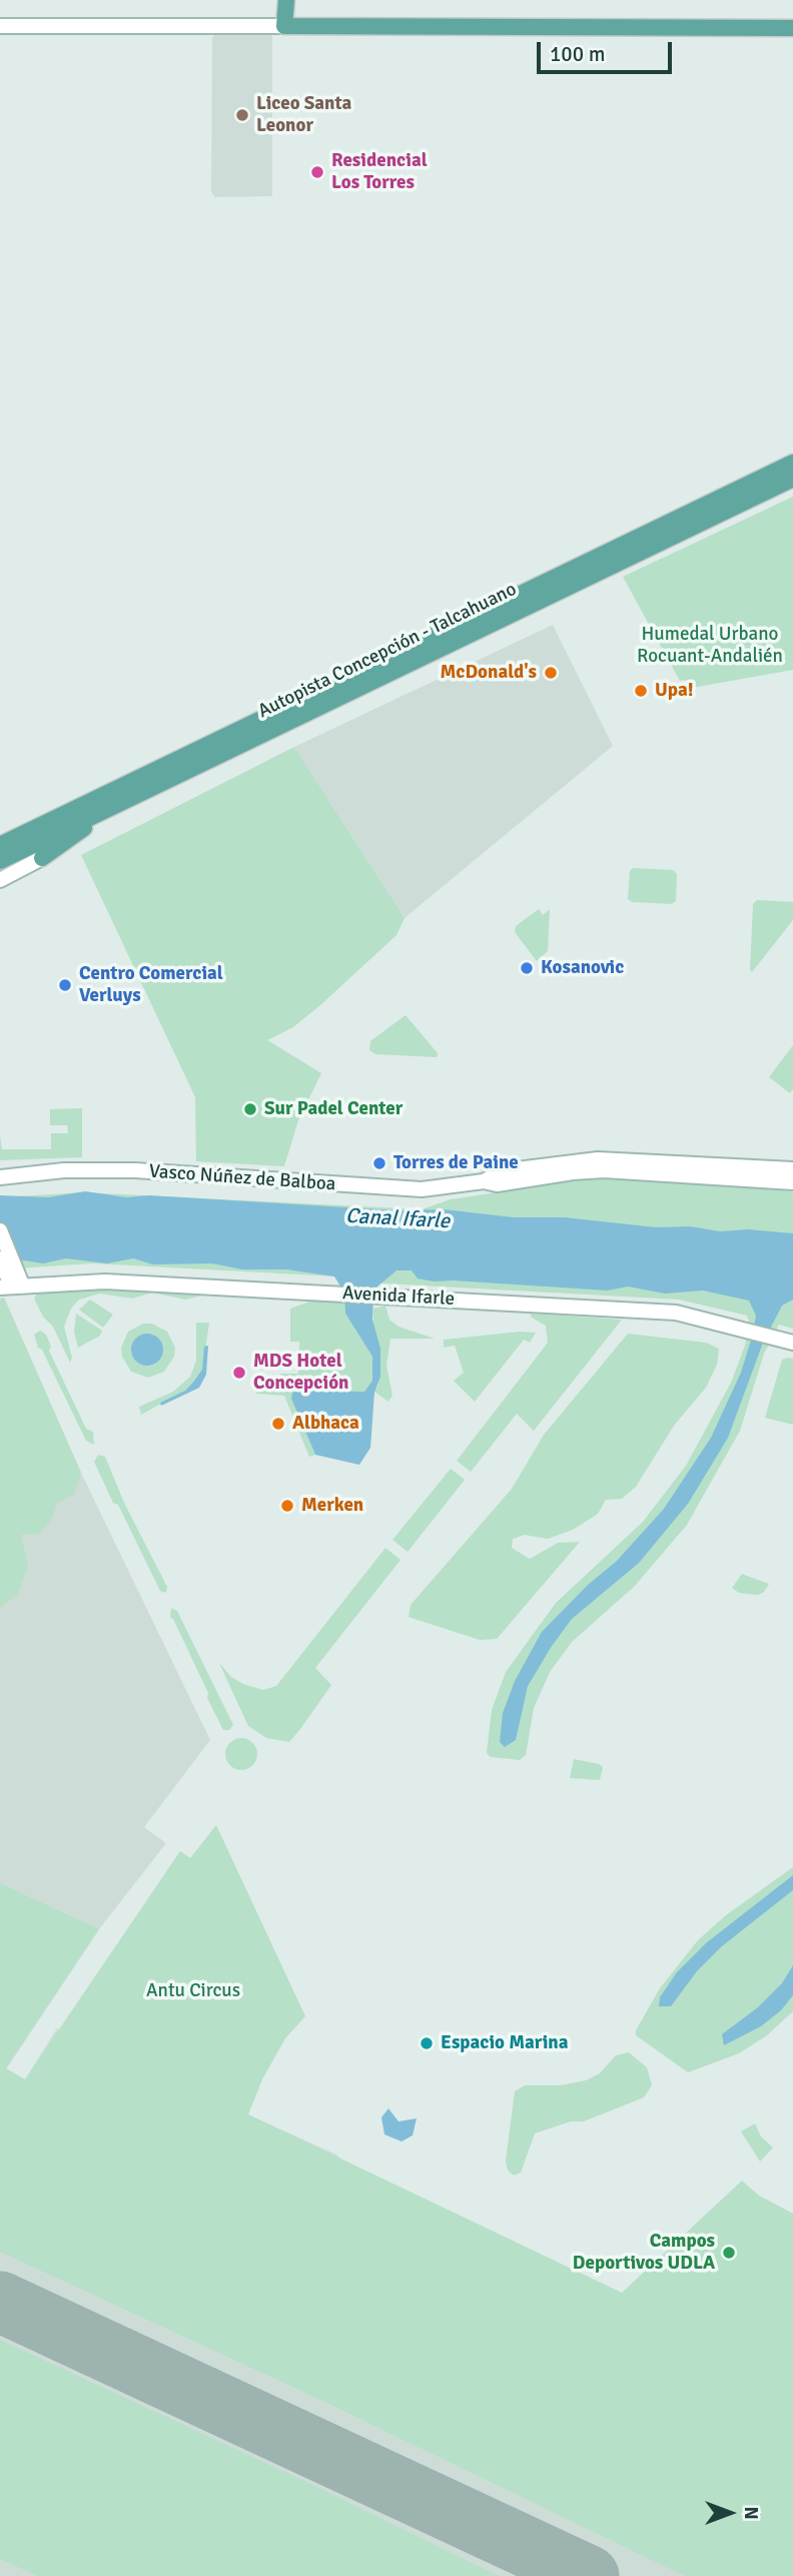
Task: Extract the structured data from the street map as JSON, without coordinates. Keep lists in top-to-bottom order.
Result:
{
  "streets": {
    "main road": ["Autopista Concepción - Talcahuano"],
    "street": ["Vasco Núñez de Balboa", "Avenida Ifarle"]
  },
  "water": ["Canal Ifarle"],
  "parks": ["Humedal Urbano Rocuant-Andalién", "Antu Circus"],
  "places": [
    "Liceo Santa Leonor",
    "Residencial Los Torres",
    "McDonald's",
    "Upa!",
    "Kosanovic",
    "Centro Comercial Verluys",
    "Sur Padel Center",
    "Torres de Paine",
    "MDS Hotel Concepción",
    "Albhaca",
    "Merken",
    "Espacio Marina",
    "Campos Deportivos UDLA"
  ],
  "scale_bar": "100 m",
  "north": "right"
}
